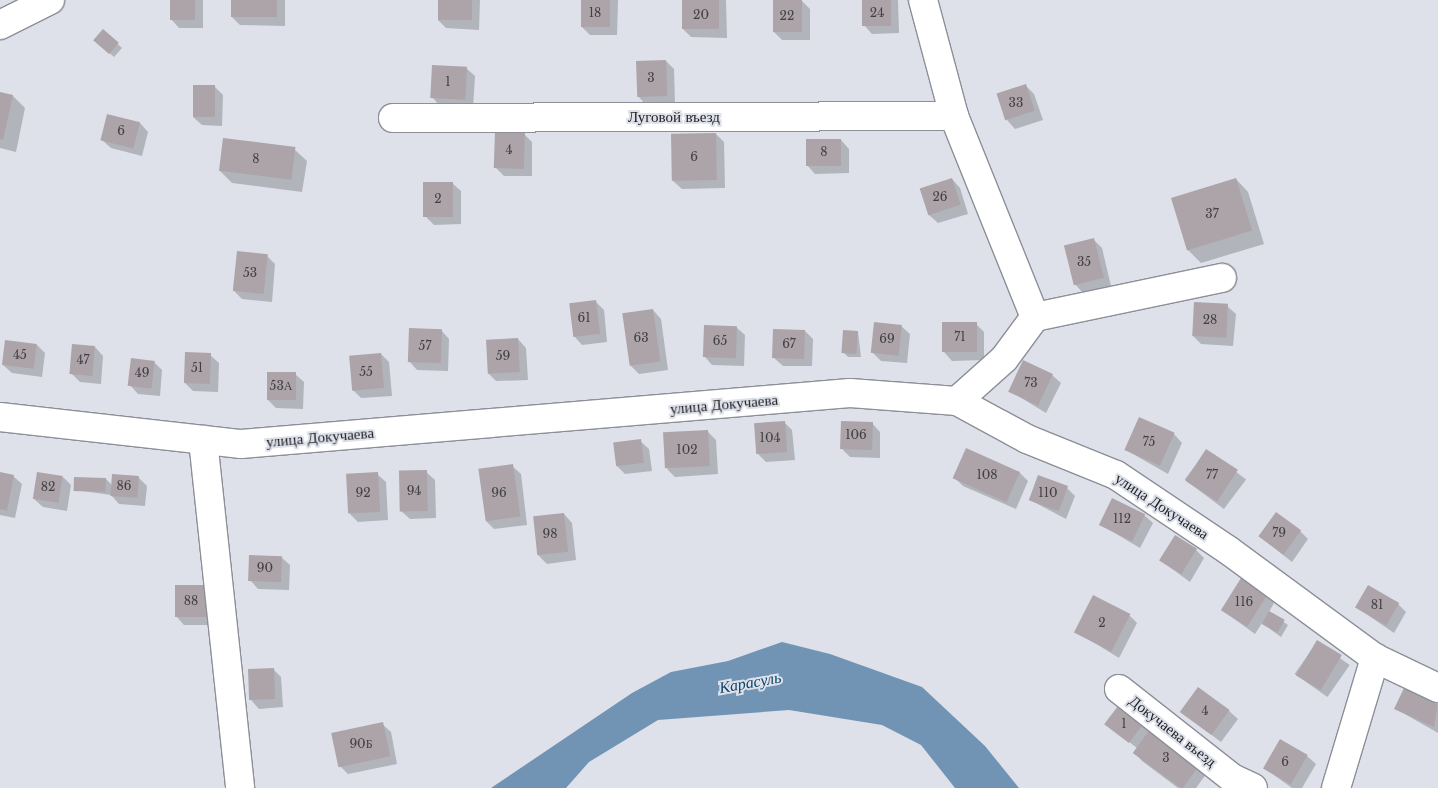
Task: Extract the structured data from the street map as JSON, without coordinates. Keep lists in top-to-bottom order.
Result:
{
  "streets": {
    "street": ["Луговой въезд", "улица Докучаева", "Докучаева въезд"]
  },
  "water": ["Карасуль"],
  "house_numbers": [
    "18",
    "24",
    "20",
    "22",
    "3",
    "1",
    "33",
    "6",
    "4",
    "8",
    "6",
    "8",
    "26",
    "2",
    "37",
    "35",
    "53",
    "61",
    "28",
    "71",
    "63",
    "69",
    "65",
    "67",
    "57",
    "45",
    "59",
    "47",
    "51",
    "55",
    "49",
    "73",
    "53А",
    "106",
    "104",
    "75",
    "102",
    "108",
    "77",
    "86",
    "82",
    "94",
    "92",
    "96",
    "110",
    "112",
    "79",
    "98",
    "90",
    "88",
    "116",
    "81",
    "2",
    "4",
    "1",
    "90Б",
    "3",
    "6"
  ]
}
